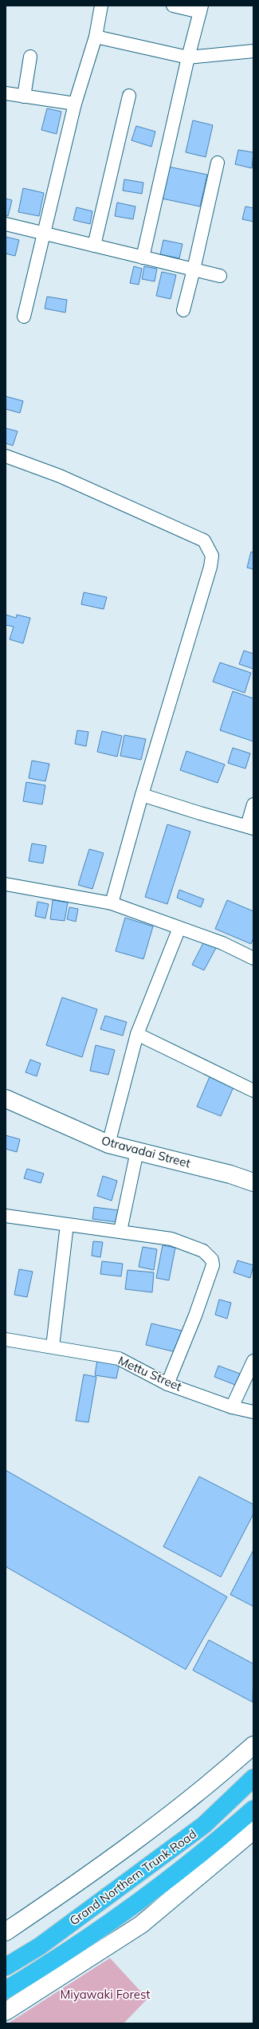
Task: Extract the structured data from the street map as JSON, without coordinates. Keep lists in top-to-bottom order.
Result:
{
  "streets": {
    "highway": ["Grand Northern Trunk Road"],
    "street": ["Otravadai Street", "Mettu Street"]
  },
  "parks": ["Miyawaki Forest"]
}
